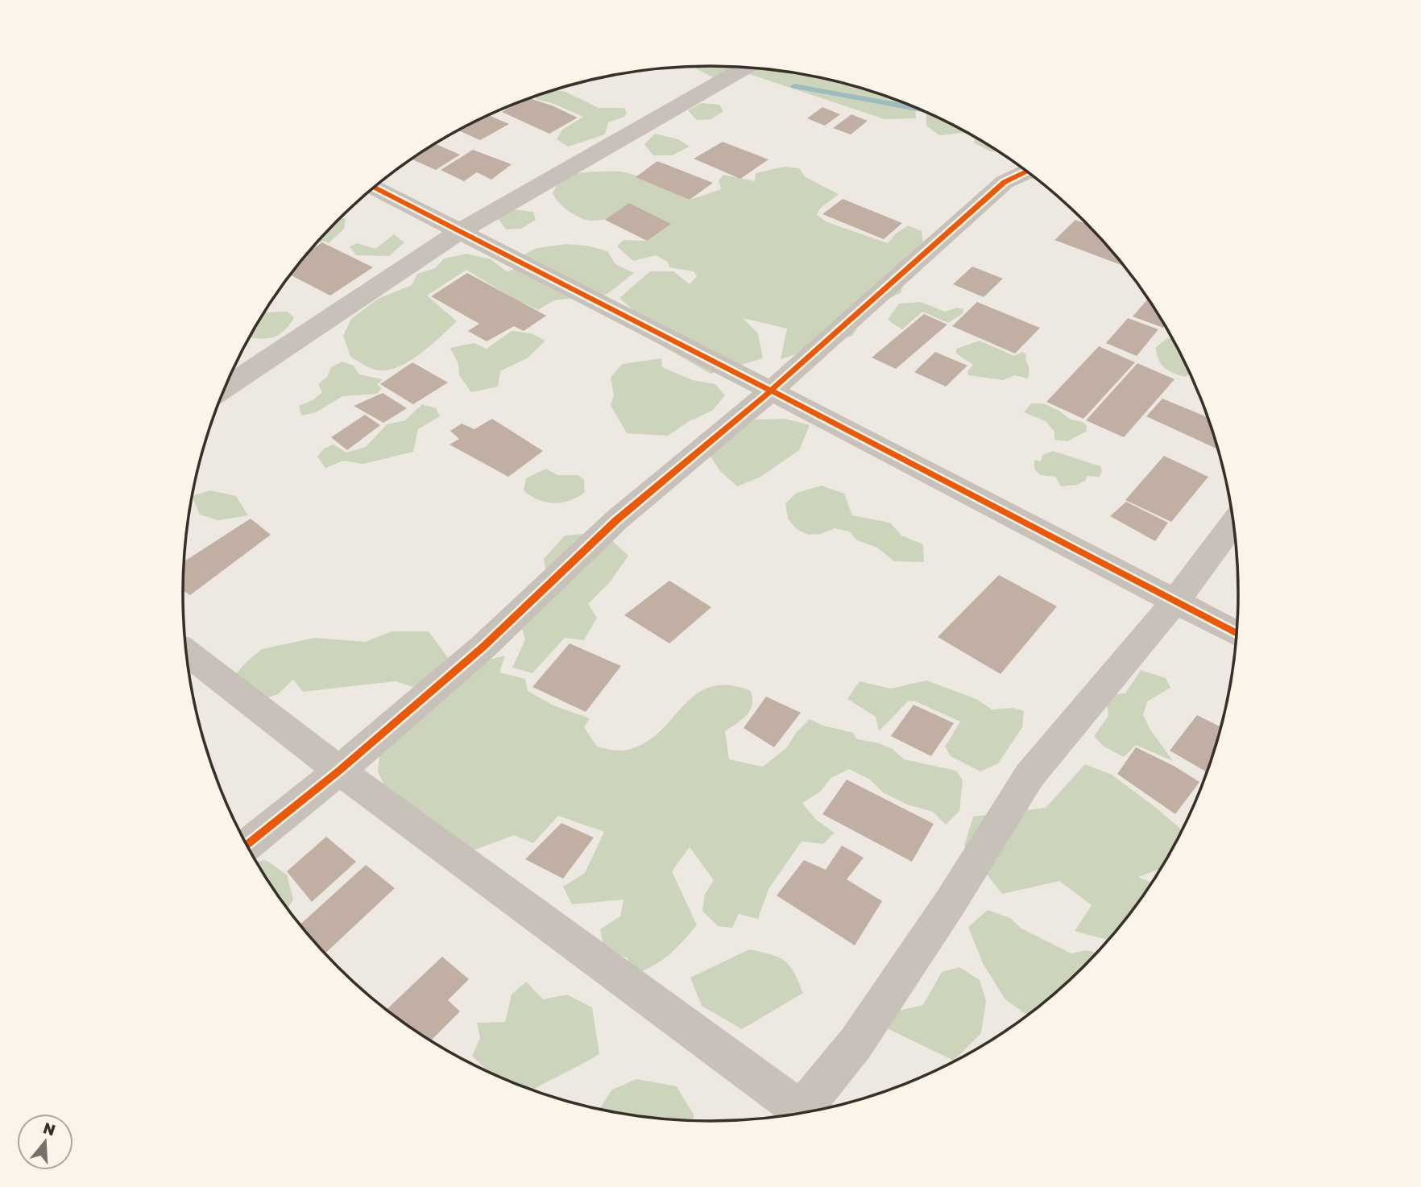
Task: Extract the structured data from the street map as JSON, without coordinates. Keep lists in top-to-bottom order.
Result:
{
  "north": "top"
}
